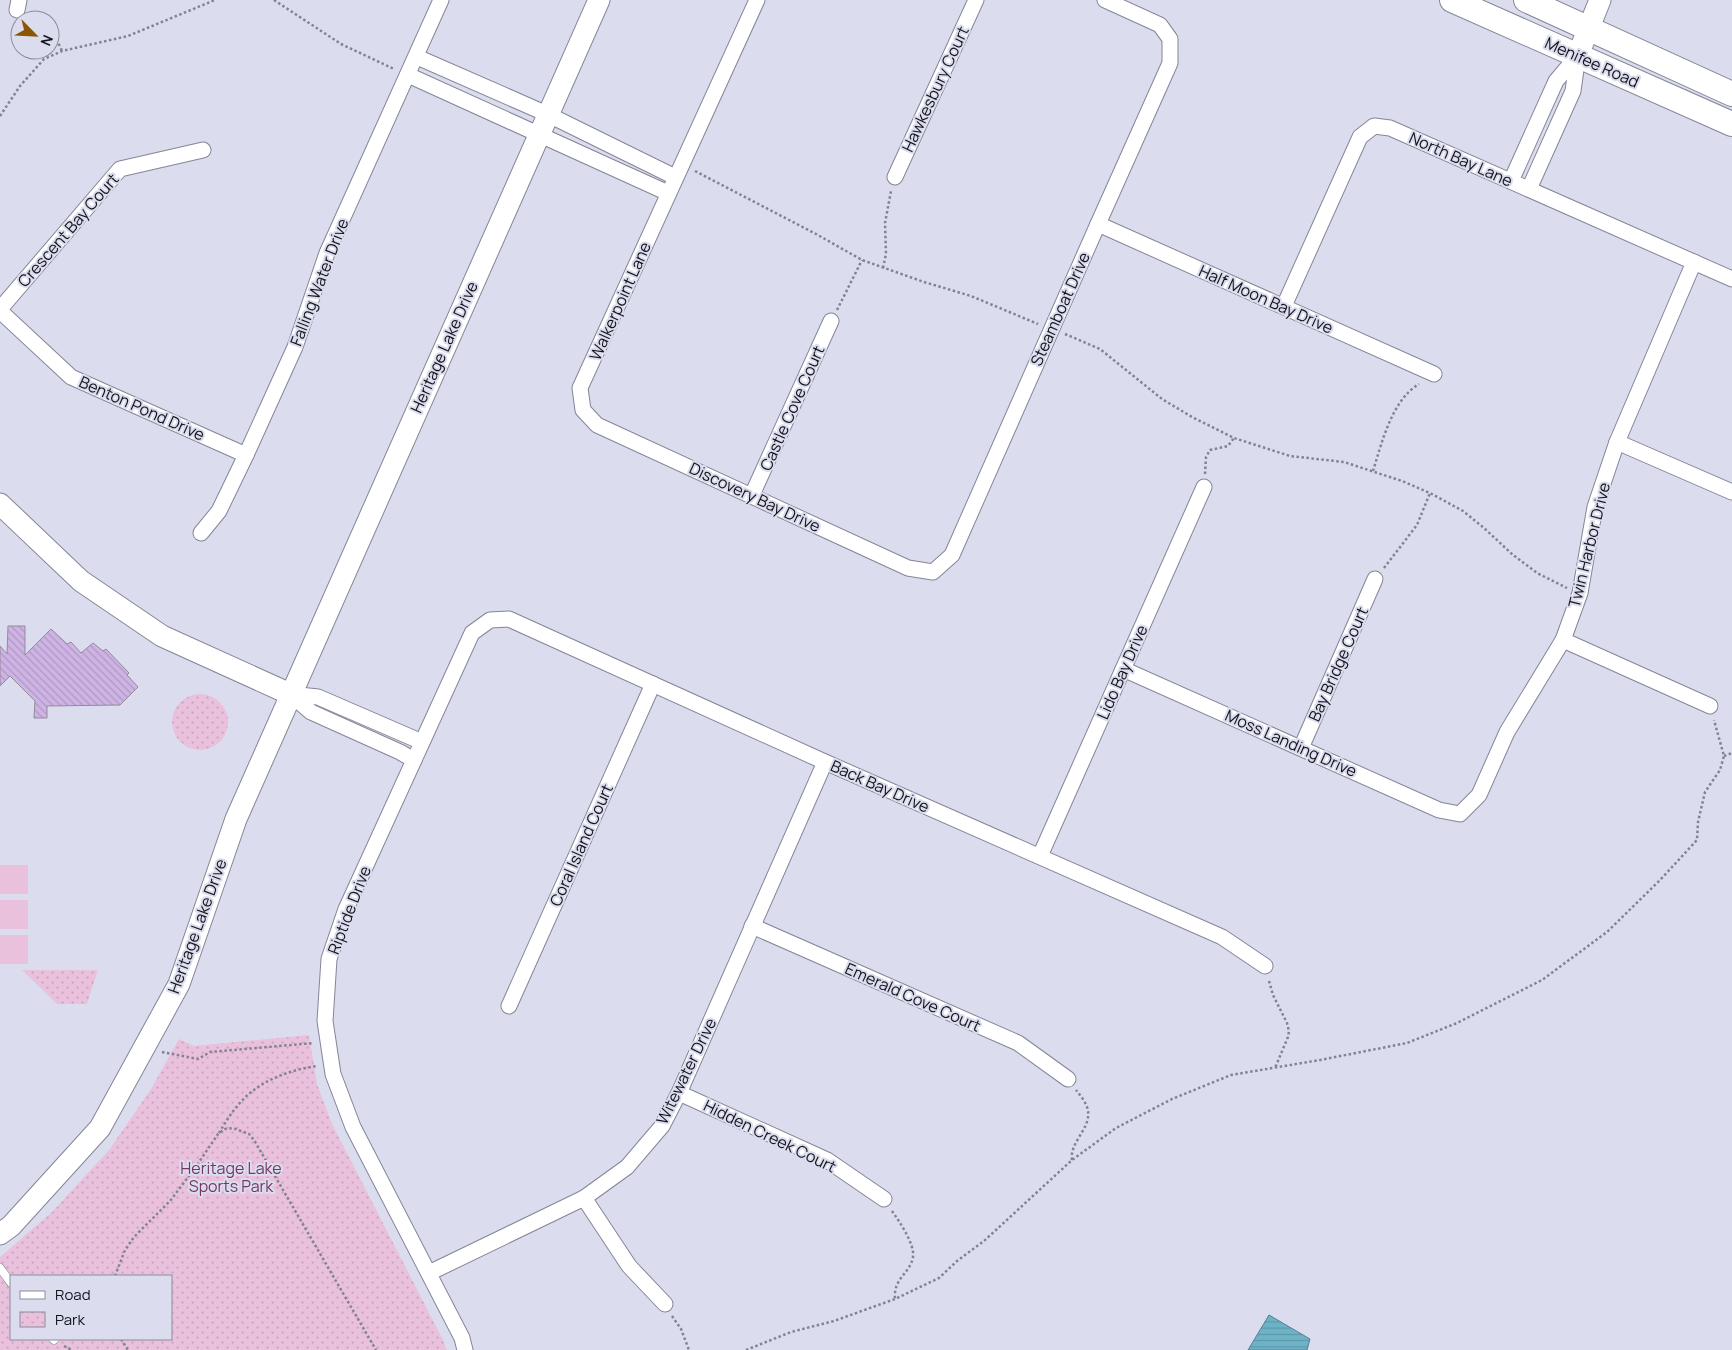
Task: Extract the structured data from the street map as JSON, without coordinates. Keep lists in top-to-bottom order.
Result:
{
  "streets": {
    "main road": ["Menifee Road"],
    "street": [
      "Hawkesbury Court",
      "North Bay Lane",
      "Crescent Bay Court",
      "Falling Water Drive",
      "Half Moon Bay Drive",
      "Walkerpoint Lane",
      "Steamboat Drive",
      "Heritage Lake Drive",
      "Benton Pond Drive",
      "Castle Cove Court",
      "Discovery Bay Drive",
      "Twin Harbor Drive",
      "Bay Bridge Court",
      "Lido Bay Drive",
      "Moss Landing Drive",
      "Back Bay Drive",
      "Coral Island Court",
      "Riptide Drive",
      "Emerald Cove Court",
      "Witewater Drive",
      "Hidden Creek Court"
    ]
  },
  "crossings": [
    ["North Bay Lane", "Half Moon Bay Drive"],
    ["North Bay Lane", "Twin Harbor Drive"],
    ["Crescent Bay Court", "Benton Pond Drive"],
    ["Falling Water Drive", "Benton Pond Drive"],
    ["Half Moon Bay Drive", "Steamboat Drive"],
    ["Walkerpoint Lane", "Discovery Bay Drive"],
    ["Steamboat Drive", "Discovery Bay Drive"],
    ["Castle Cove Court", "Discovery Bay Drive"],
    ["Twin Harbor Drive", "Moss Landing Drive"],
    ["Bay Bridge Court", "Moss Landing Drive"],
    ["Lido Bay Drive", "Moss Landing Drive"],
    ["Lido Bay Drive", "Back Bay Drive"],
    ["Back Bay Drive", "Coral Island Court"],
    ["Back Bay Drive", "Riptide Drive"],
    ["Back Bay Drive", "Witewater Drive"],
    ["Riptide Drive", "Witewater Drive"],
    ["Emerald Cove Court", "Witewater Drive"],
    ["Witewater Drive", "Hidden Creek Court"]
  ],
  "parks": ["Heritage Lake Sports Park"],
  "legend": ["Road", "Park"],
  "north": "bottom right"
}
